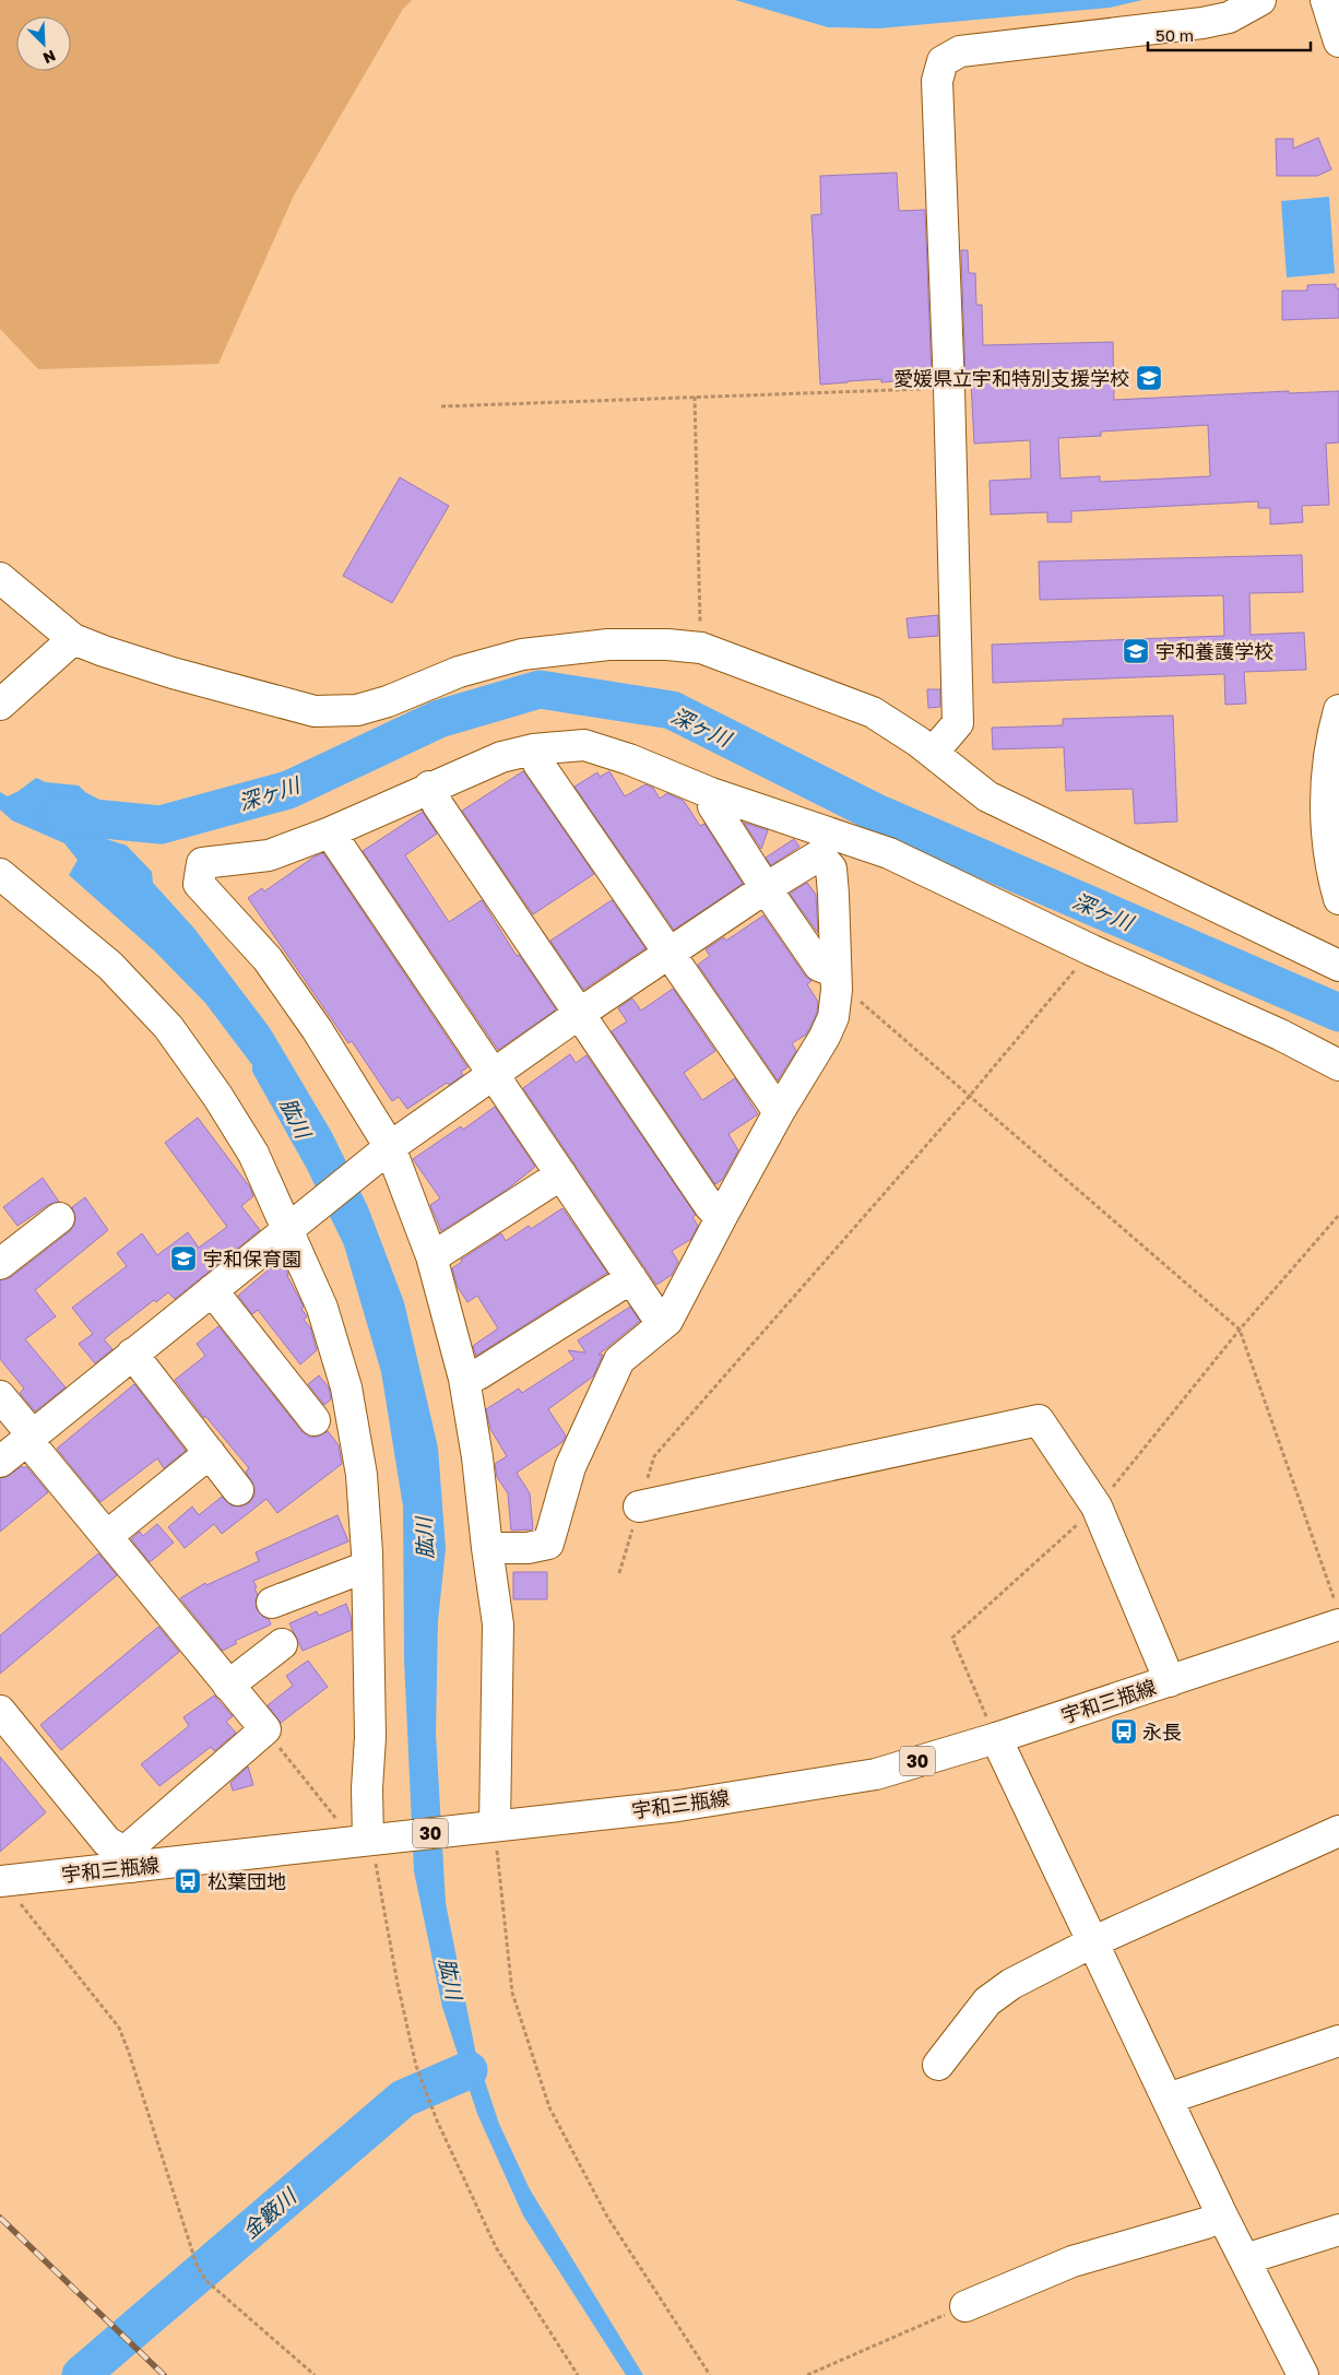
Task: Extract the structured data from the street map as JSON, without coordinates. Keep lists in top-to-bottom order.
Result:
{
  "streets": {
    "street": ["宇和三瓶線", "30"]
  },
  "water": ["深ヶ川", "肱川", "金籔川"],
  "places": {
    "school or university": ["愛媛県立宇和特別支援学校", "宇和養護学校", "宇和保育園"],
    "bus stop": ["永長", "松葉団地"]
  },
  "scale_bar": "50 m",
  "north": "bottom right"
}
